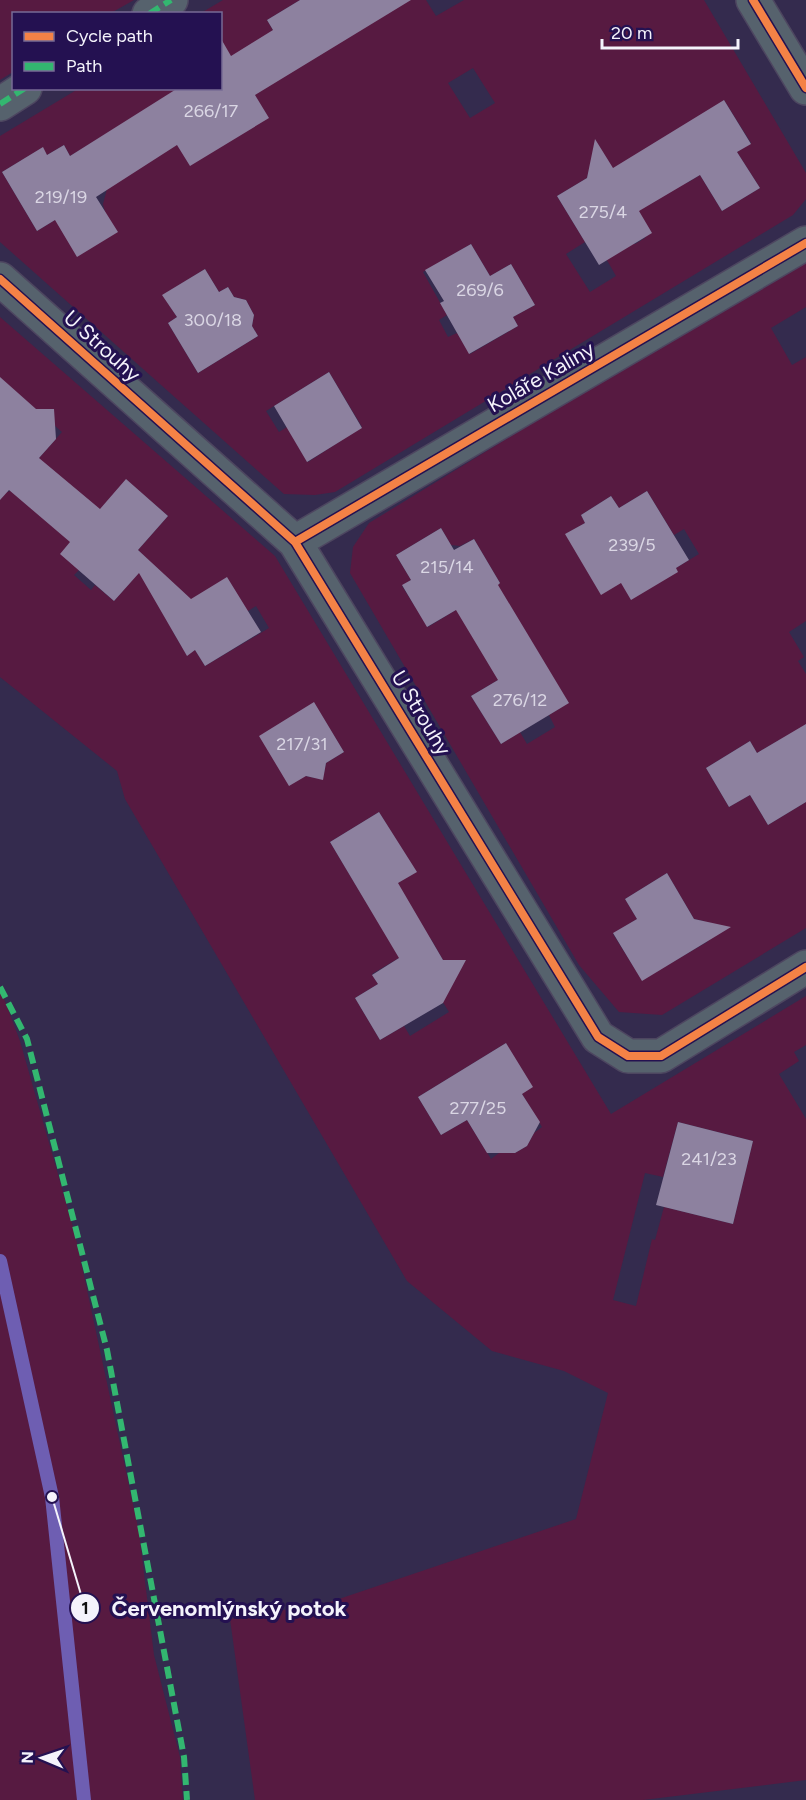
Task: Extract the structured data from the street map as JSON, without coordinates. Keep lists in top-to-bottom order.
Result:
{
  "streets": {
    "street": ["U Strouhy", "Koláře Kaliny"]
  },
  "crossings": [
    ["U Strouhy", "Koláře Kaliny"]
  ],
  "places": ["Červenomlýnský potok"],
  "house_numbers": [
    "266/17",
    "219/19",
    "275/4",
    "269/6",
    "300/18",
    "239/5",
    "215/14",
    "276/12",
    "217/31",
    "277/25",
    "241/23"
  ],
  "legend": ["Cycle path", "Path"],
  "scale_bar": "20 m",
  "north": "left"
}
